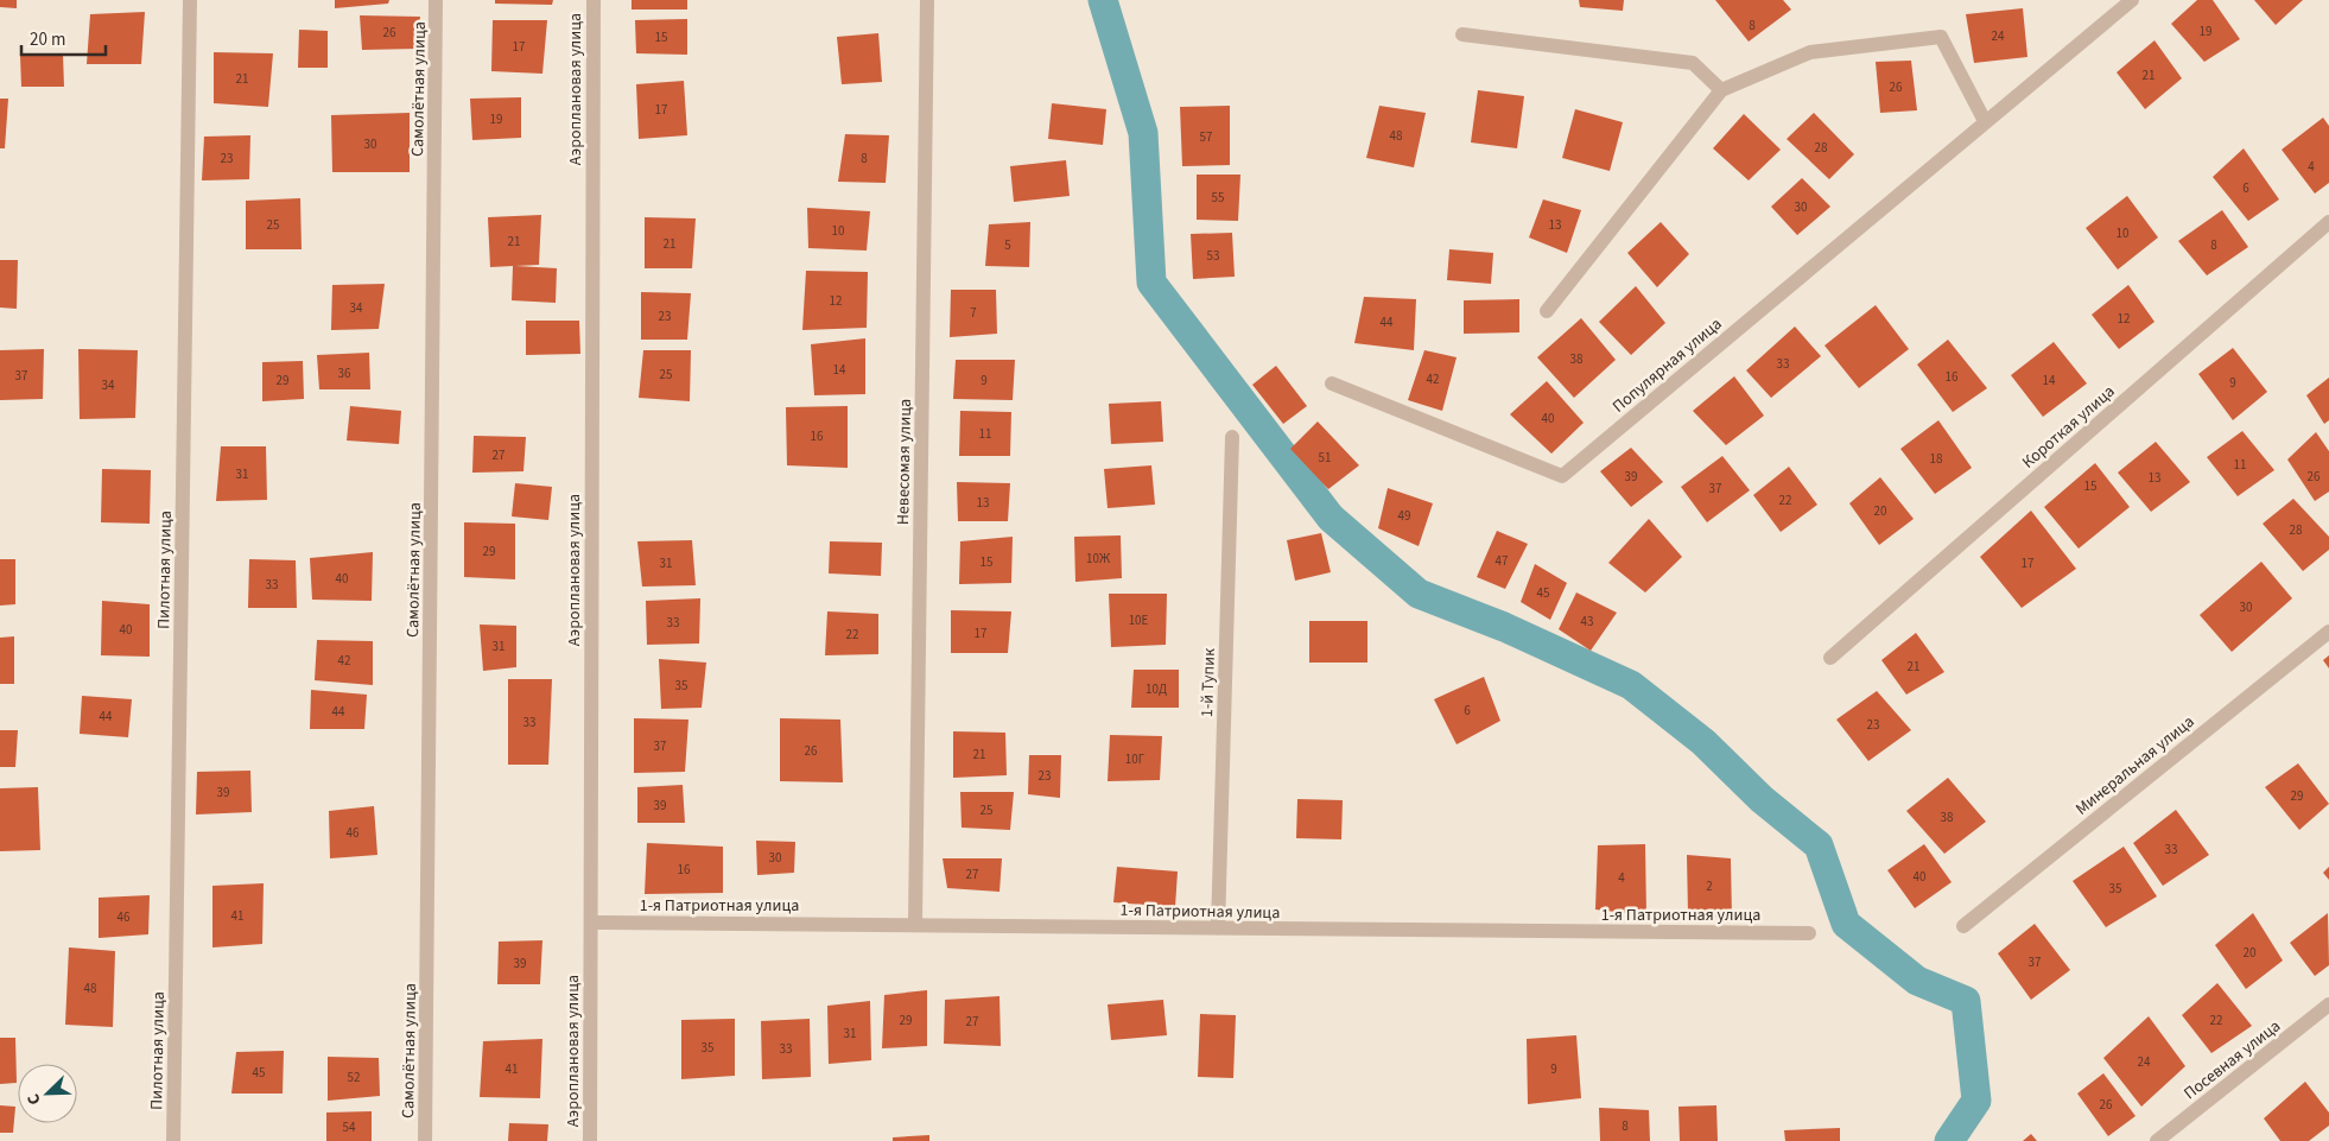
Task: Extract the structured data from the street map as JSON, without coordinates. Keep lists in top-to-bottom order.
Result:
{
  "streets": {
    "street": [
      "Самолётная улица",
      "Аэроплановая улица",
      "Популярная улица",
      "Короткая улица",
      "Невесомая улица",
      "Пилотная улица",
      "1-й Тупик",
      "Минеральная улица",
      "1-я Патриотная улица",
      "Посевная улица"
    ]
  },
  "crossings": [
    ["Аэроплановая улица", "1-я Патриотная улица"],
    ["Невесомая улица", "1-я Патриотная улица"],
    ["1-й Тупик", "1-я Патриотная улица"]
  ],
  "house_numbers": [
    "8",
    "19",
    "26",
    "24",
    "15",
    "17",
    "21",
    "21",
    "26",
    "17",
    "19",
    "48",
    "57",
    "30",
    "28",
    "23",
    "8",
    "4",
    "6",
    "55",
    "30",
    "25",
    "13",
    "10",
    "10",
    "21",
    "21",
    "5",
    "8",
    "53",
    "12",
    "34",
    "7",
    "23",
    "12",
    "44",
    "38",
    "33",
    "14",
    "36",
    "25",
    "37",
    "16",
    "42",
    "29",
    "9",
    "14",
    "9",
    "34",
    "40",
    "11",
    "16",
    "27",
    "51",
    "18",
    "11",
    "31",
    "39",
    "26",
    "13",
    "15",
    "37",
    "22",
    "13",
    "20",
    "49",
    "28",
    "29",
    "10Ж",
    "47",
    "15",
    "31",
    "17",
    "40",
    "33",
    "45",
    "30",
    "10Е",
    "43",
    "33",
    "40",
    "17",
    "22",
    "31",
    "42",
    "21",
    "35",
    "10Д",
    "6",
    "44",
    "44",
    "33",
    "23",
    "37",
    "26",
    "21",
    "10Г",
    "23",
    "39",
    "29",
    "39",
    "25",
    "38",
    "46",
    "33",
    "30",
    "16",
    "27",
    "40",
    "4",
    "2",
    "35",
    "41",
    "46",
    "20",
    "37",
    "39",
    "48",
    "29",
    "22",
    "27",
    "31",
    "35",
    "33",
    "24",
    "41",
    "9",
    "45",
    "52",
    "26",
    "8",
    "54"
  ],
  "scale_bar": "20 m",
  "north": "bottom left"
}
